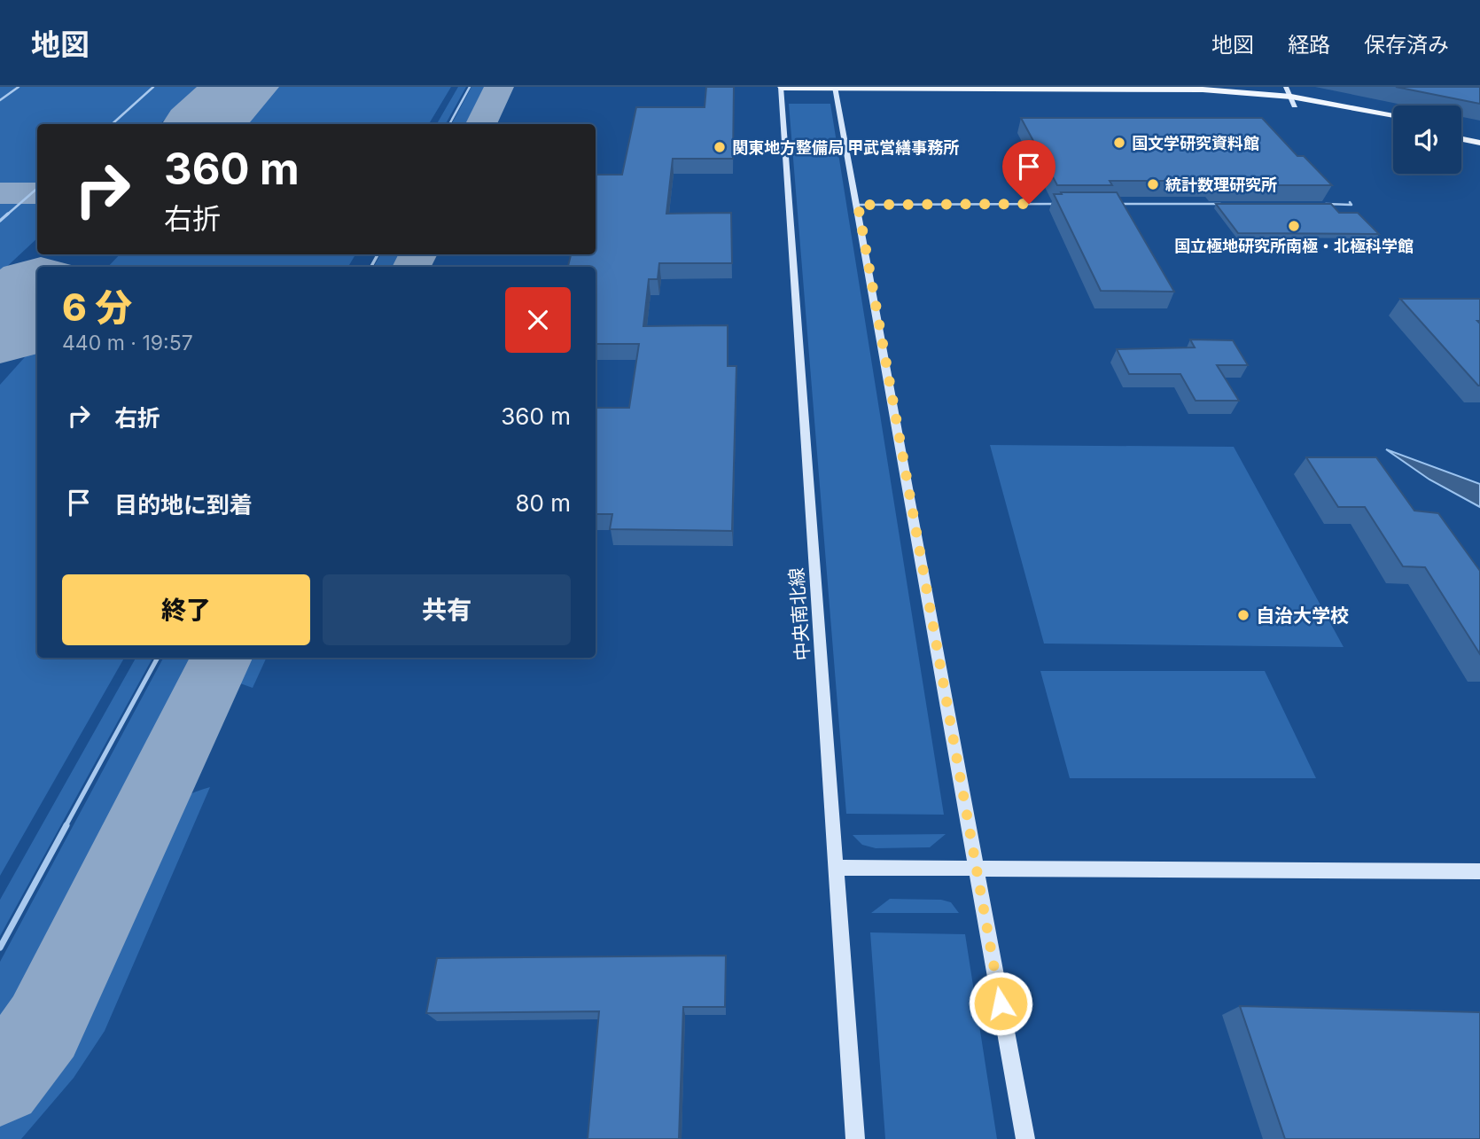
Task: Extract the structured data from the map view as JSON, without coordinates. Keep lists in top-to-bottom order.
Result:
{
  "streets": {
    "main road": ["中央南北線"]
  },
  "places": [
    "国文学研究資料館",
    "関東地方整備局 甲武営繕事務所",
    "統計数理研究所",
    "国立極地研究所南極・北極科学館",
    "自治大学校"
  ],
  "page": {
    "header": "地図",
    "nav": ["地図", "経路", "保存済み"],
    "turn": ["360 m", "右折"],
    "heading": ["6 分", "440 m · 19:57"],
    "list": [
      {
        "name": "右折",
        "value": "360 m"
      },
      {
        "name": "目的地に到着",
        "value": "80 m"
      }
    ],
    "buttons": ["終了", "共有"]
  }
}
